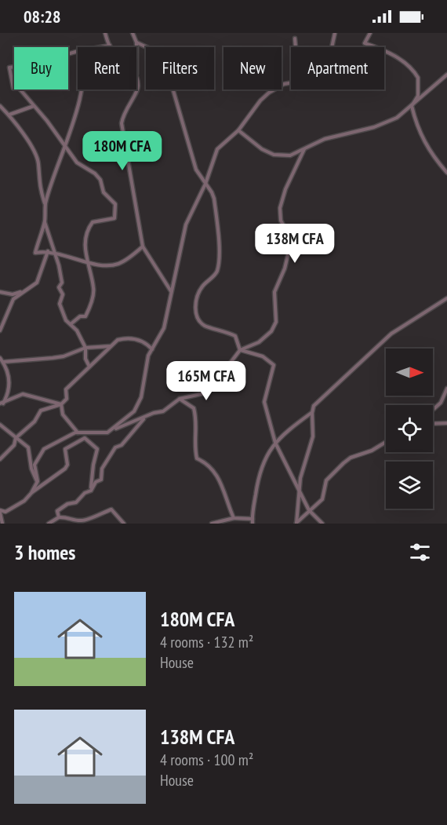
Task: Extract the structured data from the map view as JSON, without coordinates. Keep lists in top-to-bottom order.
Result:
{
  "north": "right",
  "page": {
    "status": "08:28",
    "chip": [
      "Buy",
      "Rent",
      "Filters",
      "New",
      "Apartment"
    ],
    "price": ["180M CFA", "138M CFA", "165M CFA"],
    "heading": "3 homes",
    "list": [
      {
        "name": "180M CFA",
        "note": "4 rooms · 132 m² · House"
      },
      {
        "name": "138M CFA",
        "note": "4 rooms · 100 m² · House"
      }
    ]
  }
}
